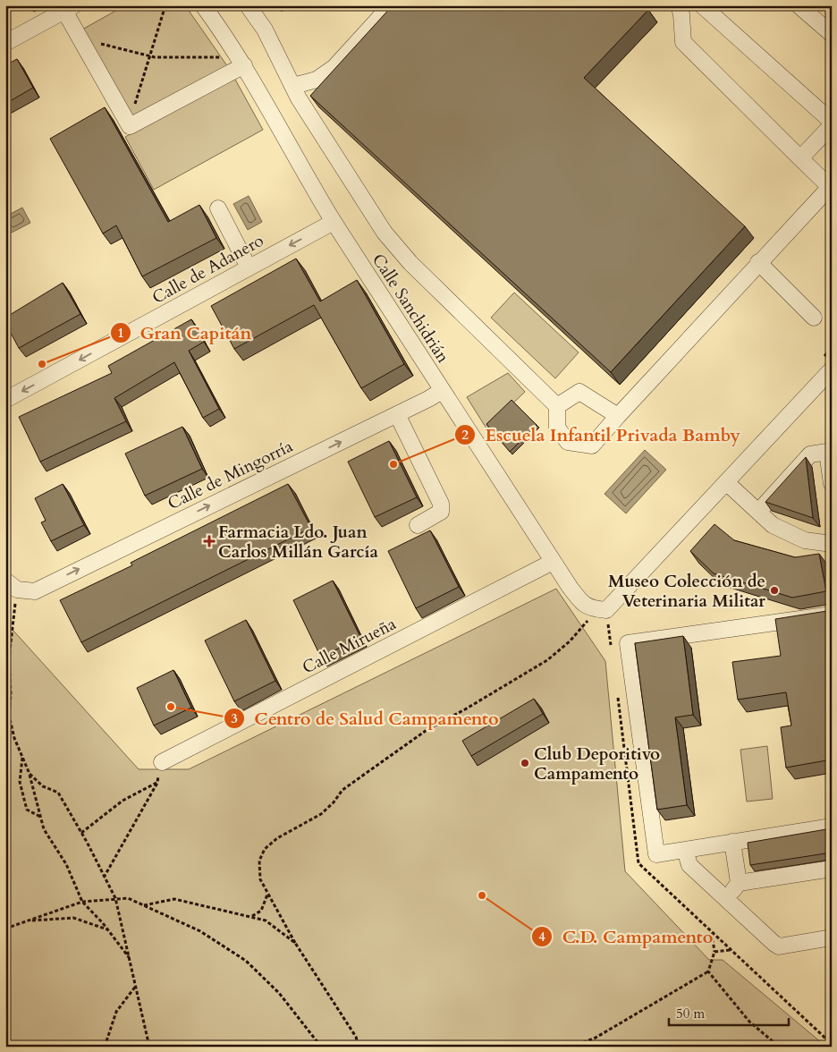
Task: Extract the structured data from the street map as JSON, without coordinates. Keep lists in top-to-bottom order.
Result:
{
  "streets": {
    "street": [
      "Calle de Adanero",
      "Calle Sanchidrián",
      "Calle de Mingorría",
      "Calle Mirueña"
    ]
  },
  "crossings": [
    ["Calle de Adanero", "Calle Sanchidrián"],
    ["Calle Sanchidrián", "Calle de Mingorría"],
    ["Calle Sanchidrián", "Calle Mirueña"]
  ],
  "one_way": ["Calle de Adanero", "Calle de Mingorría"],
  "places": {
    "other": [
      "Gran Capitán",
      "Escuela Infantil Privada Bamby",
      "Museo Colección de Veterinaria Militar",
      "Centro de Salud Campamento",
      "Club Deporitivo Campamento",
      "C.D. Campamento"
    ],
    "health": ["Farmacia Ldo. Juan Carlos Millán García"]
  },
  "scale_bar": "50 m"
}
